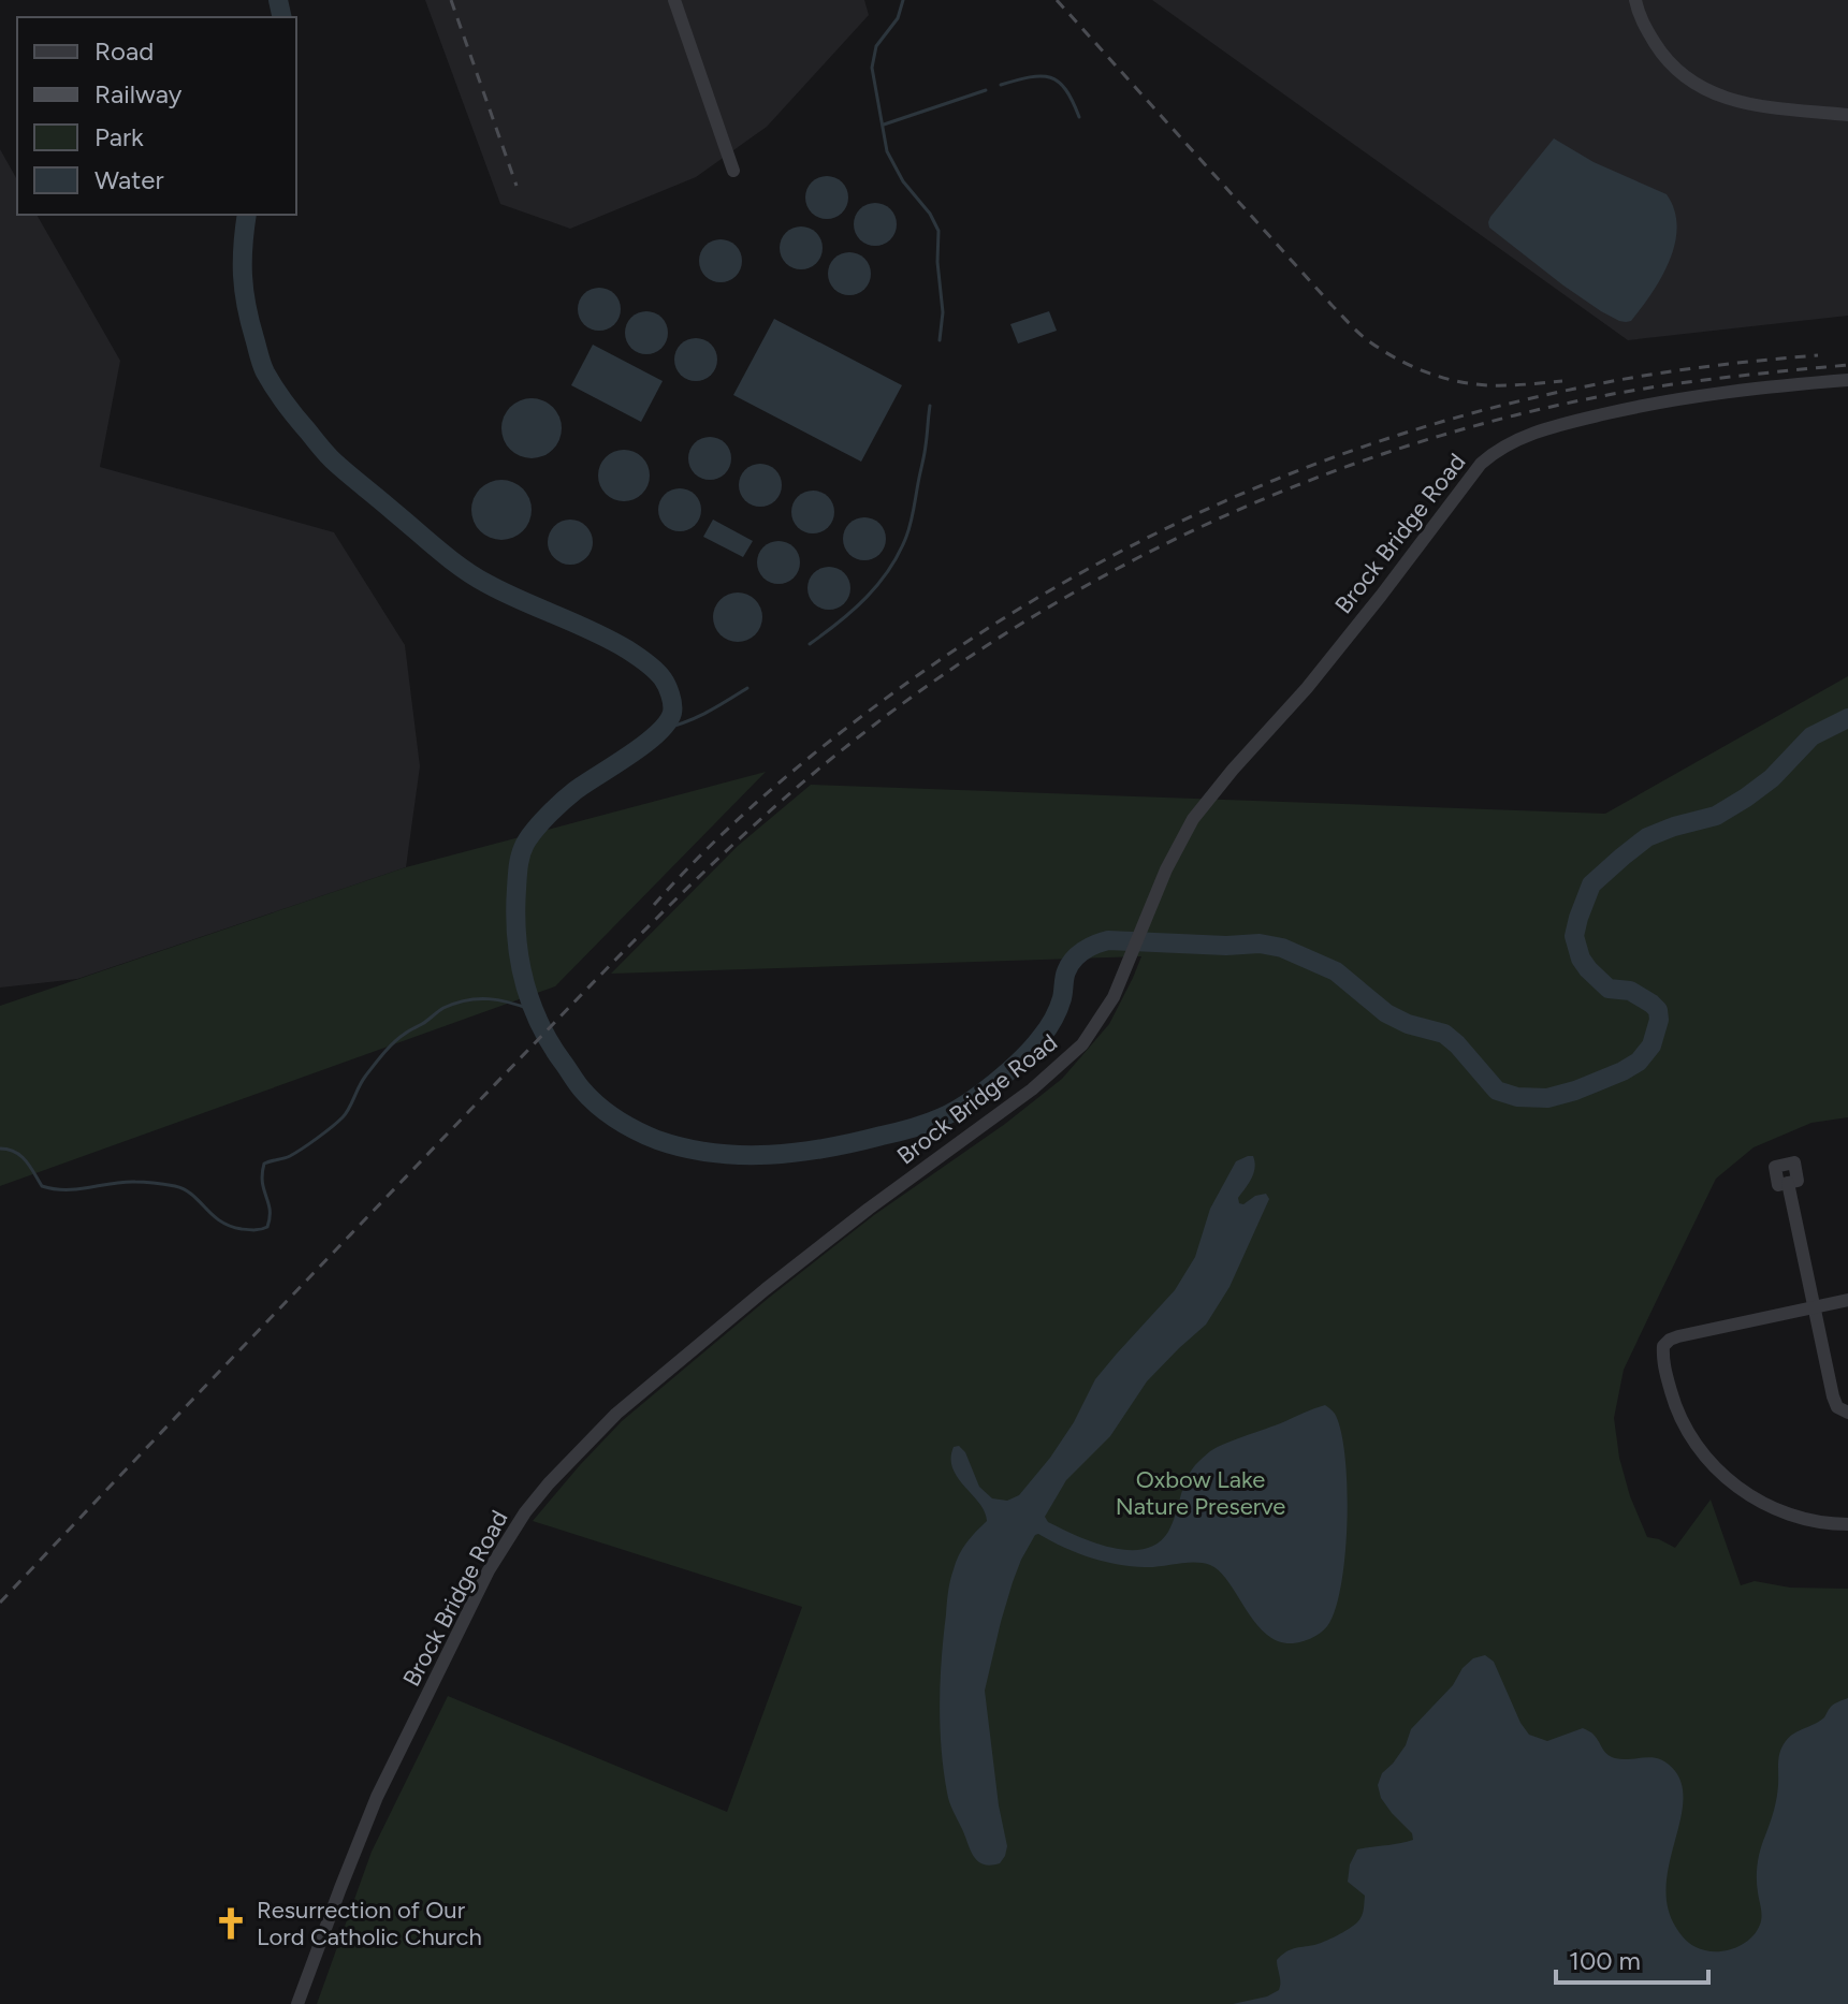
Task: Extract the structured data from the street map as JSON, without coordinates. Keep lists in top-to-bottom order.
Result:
{
  "streets": {
    "street": ["Brock Bridge Road"]
  },
  "parks": ["Oxbow Lake Nature Preserve"],
  "places": {
    "church": ["Resurrection of Our Lord Catholic Church"]
  },
  "legend": [
    "Road",
    "Railway",
    "Park",
    "Water"
  ],
  "scale_bar": "100 m"
}
